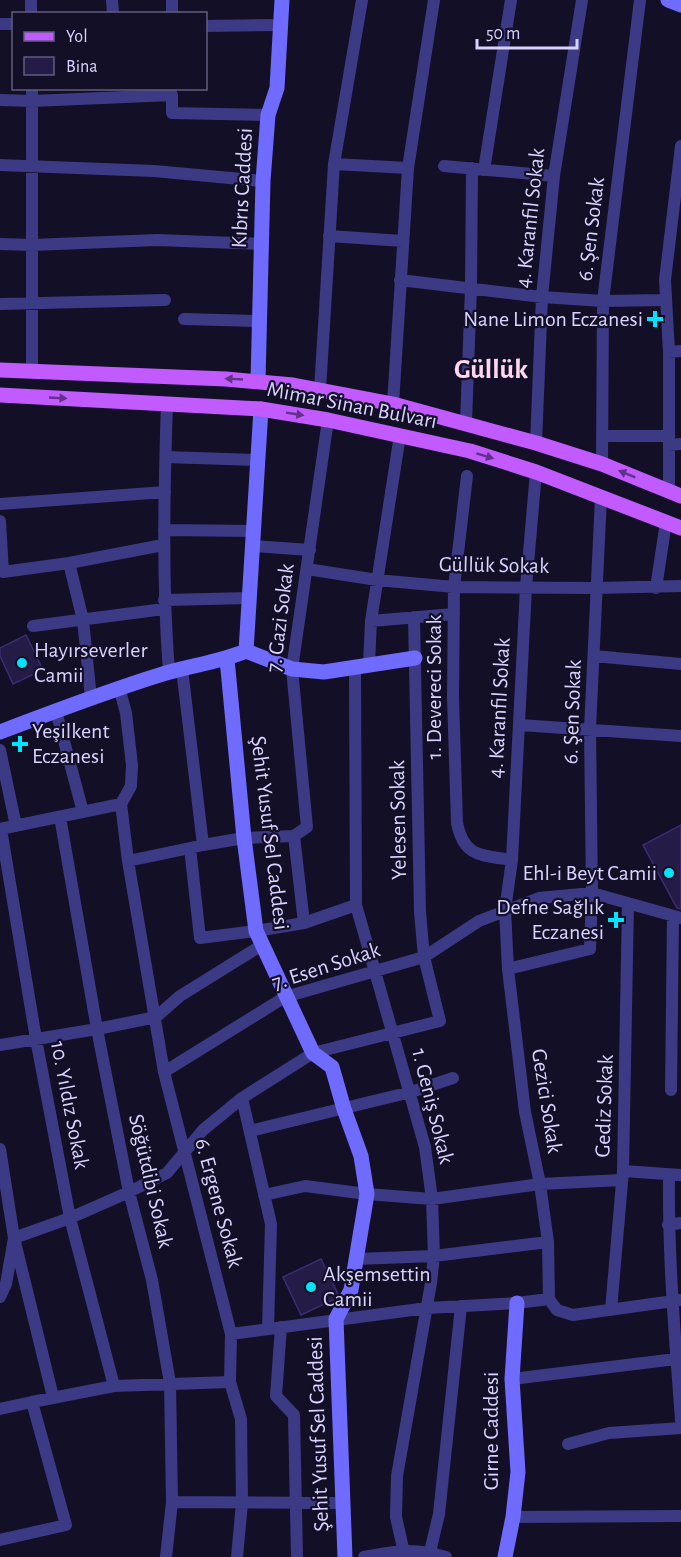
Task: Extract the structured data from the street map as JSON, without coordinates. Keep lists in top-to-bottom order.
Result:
{
  "streets": {
    "main road": [
      "Kıbrıs Caddesi",
      "Mimar Sinan Bulvarı",
      "Şehit Yusuf Sel Caddesi",
      "Girne Caddesi"
    ],
    "street": [
      "4. Karanfil Sokak",
      "6. Şen Sokak",
      "Güllük Sokak",
      "7. Gazi Sokak",
      "1. Devereci Sokak",
      "Yelesen Sokak",
      "7. Esen Sokak",
      "Gezici Sokak",
      "10. Yıldız Sokak",
      "1. Geniş Sokak",
      "Gediz Sokak",
      "Söğütdibi Sokak",
      "6. Ergene Sokak"
    ]
  },
  "crossings": [
    ["Kıbrıs Caddesi", "Mimar Sinan Bulvarı"],
    ["4. Karanfil Sokak", "Mimar Sinan Bulvarı"],
    ["4. Karanfil Sokak", "Güllük Sokak"],
    ["4. Karanfil Sokak", "1. Devereci Sokak"],
    ["4. Karanfil Sokak", "7. Esen Sokak"],
    ["4. Karanfil Sokak", "Gezici Sokak"],
    ["6. Şen Sokak", "Mimar Sinan Bulvarı"],
    ["6. Şen Sokak", "Güllük Sokak"],
    ["6. Şen Sokak", "7. Esen Sokak"],
    ["6. Şen Sokak", "Gezici Sokak"],
    ["Mimar Sinan Bulvarı", "7. Gazi Sokak"],
    ["Mimar Sinan Bulvarı", "1. Geniş Sokak"],
    ["Güllük Sokak", "7. Gazi Sokak"],
    ["Güllük Sokak", "1. Devereci Sokak"],
    ["Güllük Sokak", "1. Geniş Sokak"],
    ["Yelesen Sokak", "7. Esen Sokak"],
    ["Yelesen Sokak", "1. Geniş Sokak"],
    ["Şehit Yusuf Sel Caddesi", "7. Esen Sokak"],
    ["7. Esen Sokak", "Gezici Sokak"],
    ["7. Esen Sokak", "1. Geniş Sokak"],
    ["7. Esen Sokak", "6. Ergene Sokak"]
  ],
  "districts": ["Güllük"],
  "places": {
    "health": ["Nane Limon Eczanesi", "Yeşilkent Eczanesi", "Defne Sağlık Eczanesi"],
    "other": ["Hayırseverler Camii", "Ehl-i Beyt Camii", "Akşemsettin Camii"]
  },
  "legend": ["Yol", "Bina"],
  "scale_bar": "50 m"
}
